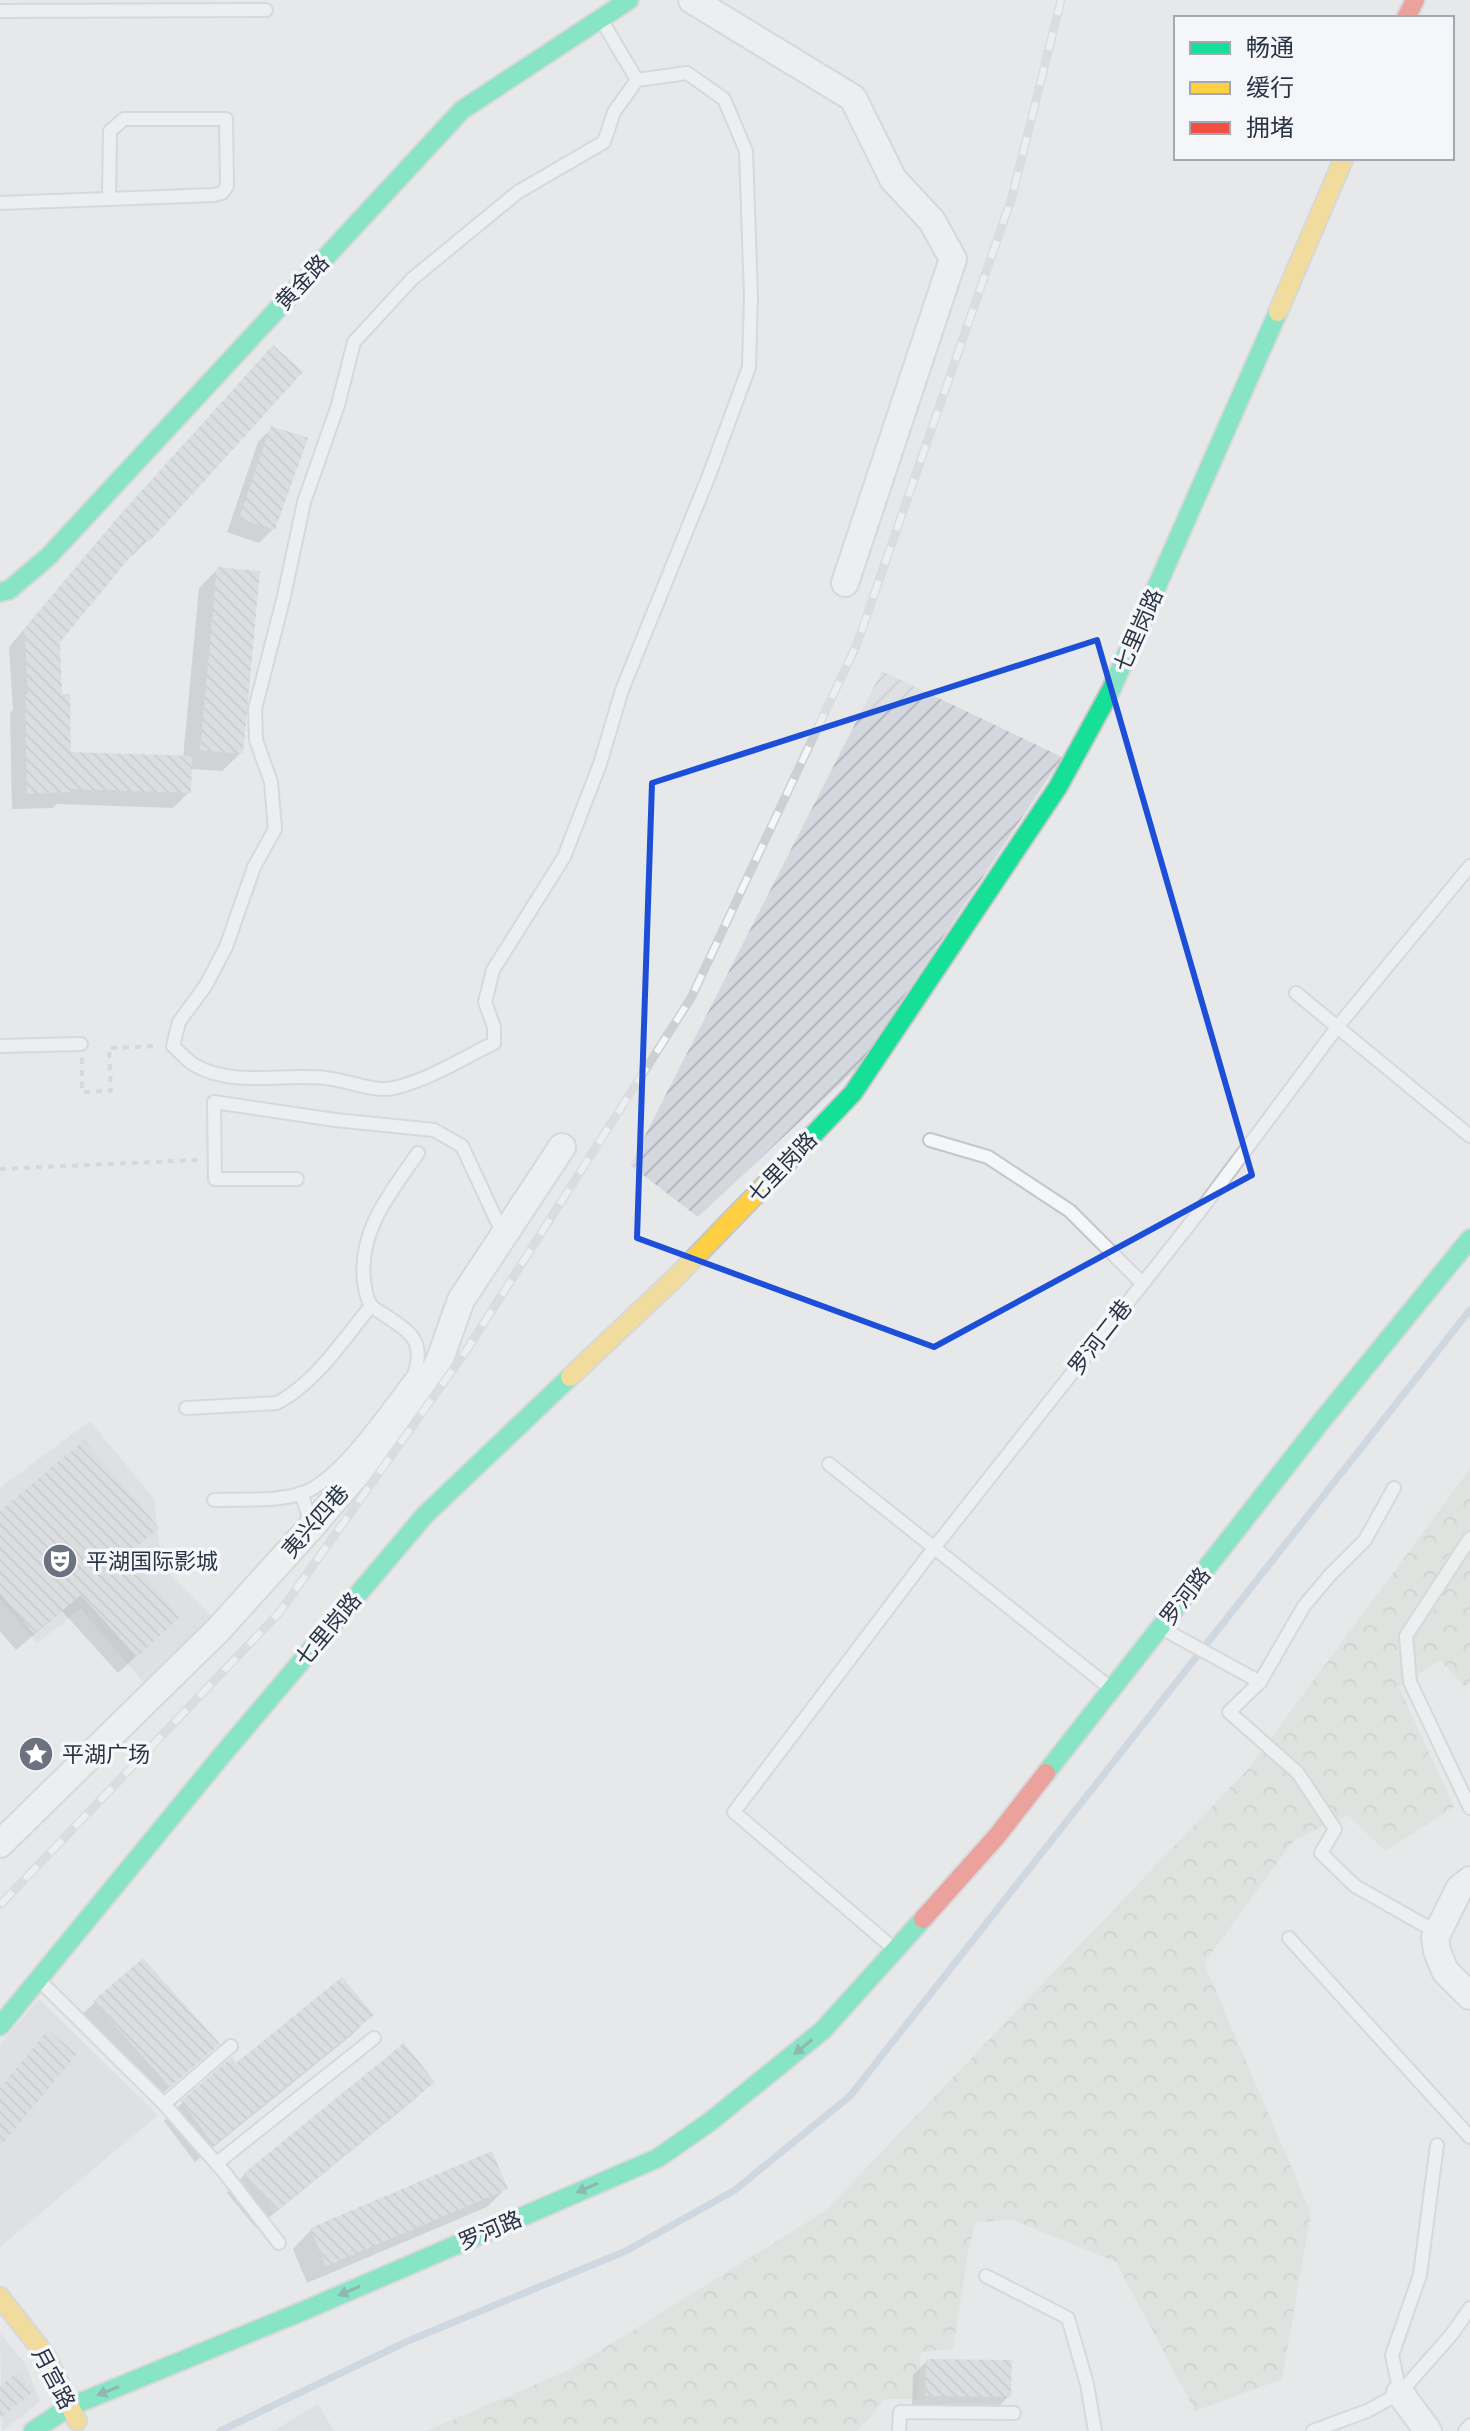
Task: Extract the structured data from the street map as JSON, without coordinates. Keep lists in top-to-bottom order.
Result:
{
  "streets": {
    "main road": [
      "黄金路",
      "七里岗路",
      "罗河路",
      "月宫路"
    ],
    "street": ["夷兴四巷"],
    "lane": ["罗河二巷"]
  },
  "crossings": [
    ["罗河二巷", "罗河路"],
    ["罗河路", "月宫路"]
  ],
  "places": {
    "theatre": ["平湖国际影城"],
    "place": ["平湖广场"]
  },
  "legend": ["畅通", "缓行", "拥堵"]
}
